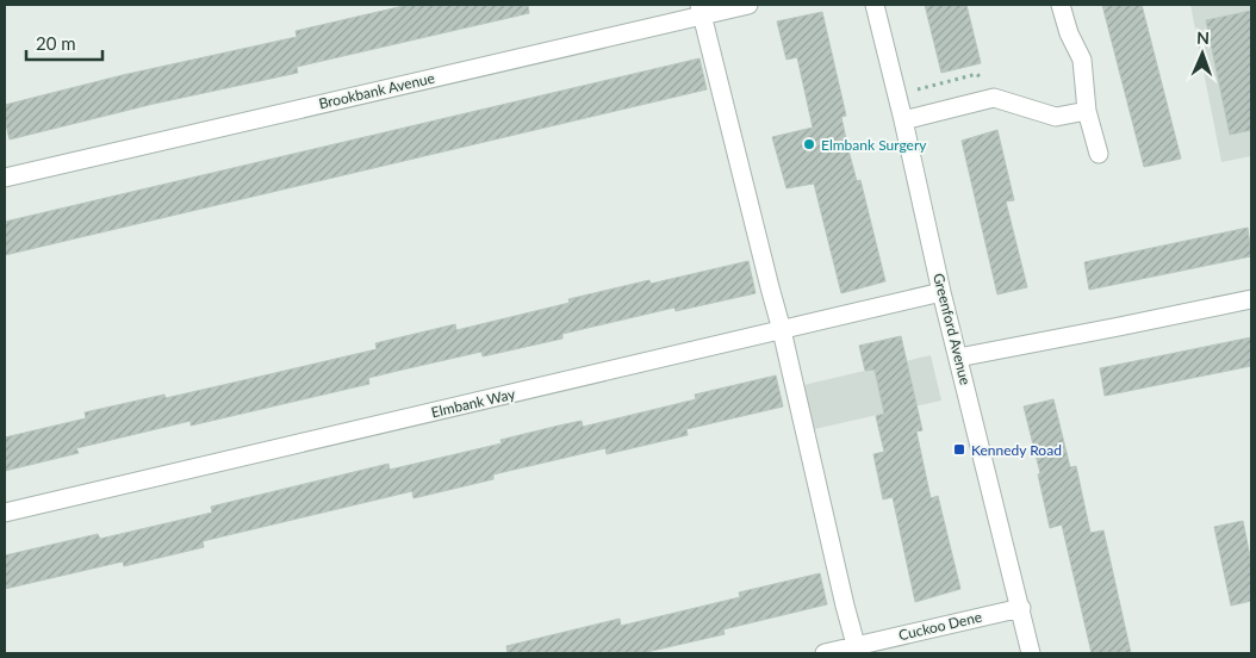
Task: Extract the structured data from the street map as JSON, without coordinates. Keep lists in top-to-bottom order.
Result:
{
  "streets": {
    "street": [
      "Brookbank Avenue",
      "Greenford Avenue",
      "Elmbank Way",
      "Cuckoo Dene"
    ]
  },
  "crossings": [
    ["Greenford Avenue", "Elmbank Way"],
    ["Greenford Avenue", "Cuckoo Dene"]
  ],
  "places": {
    "other": ["Elmbank Surgery"],
    "transit": ["Kennedy Road"]
  },
  "scale_bar": "20 m",
  "north": "top"
}
